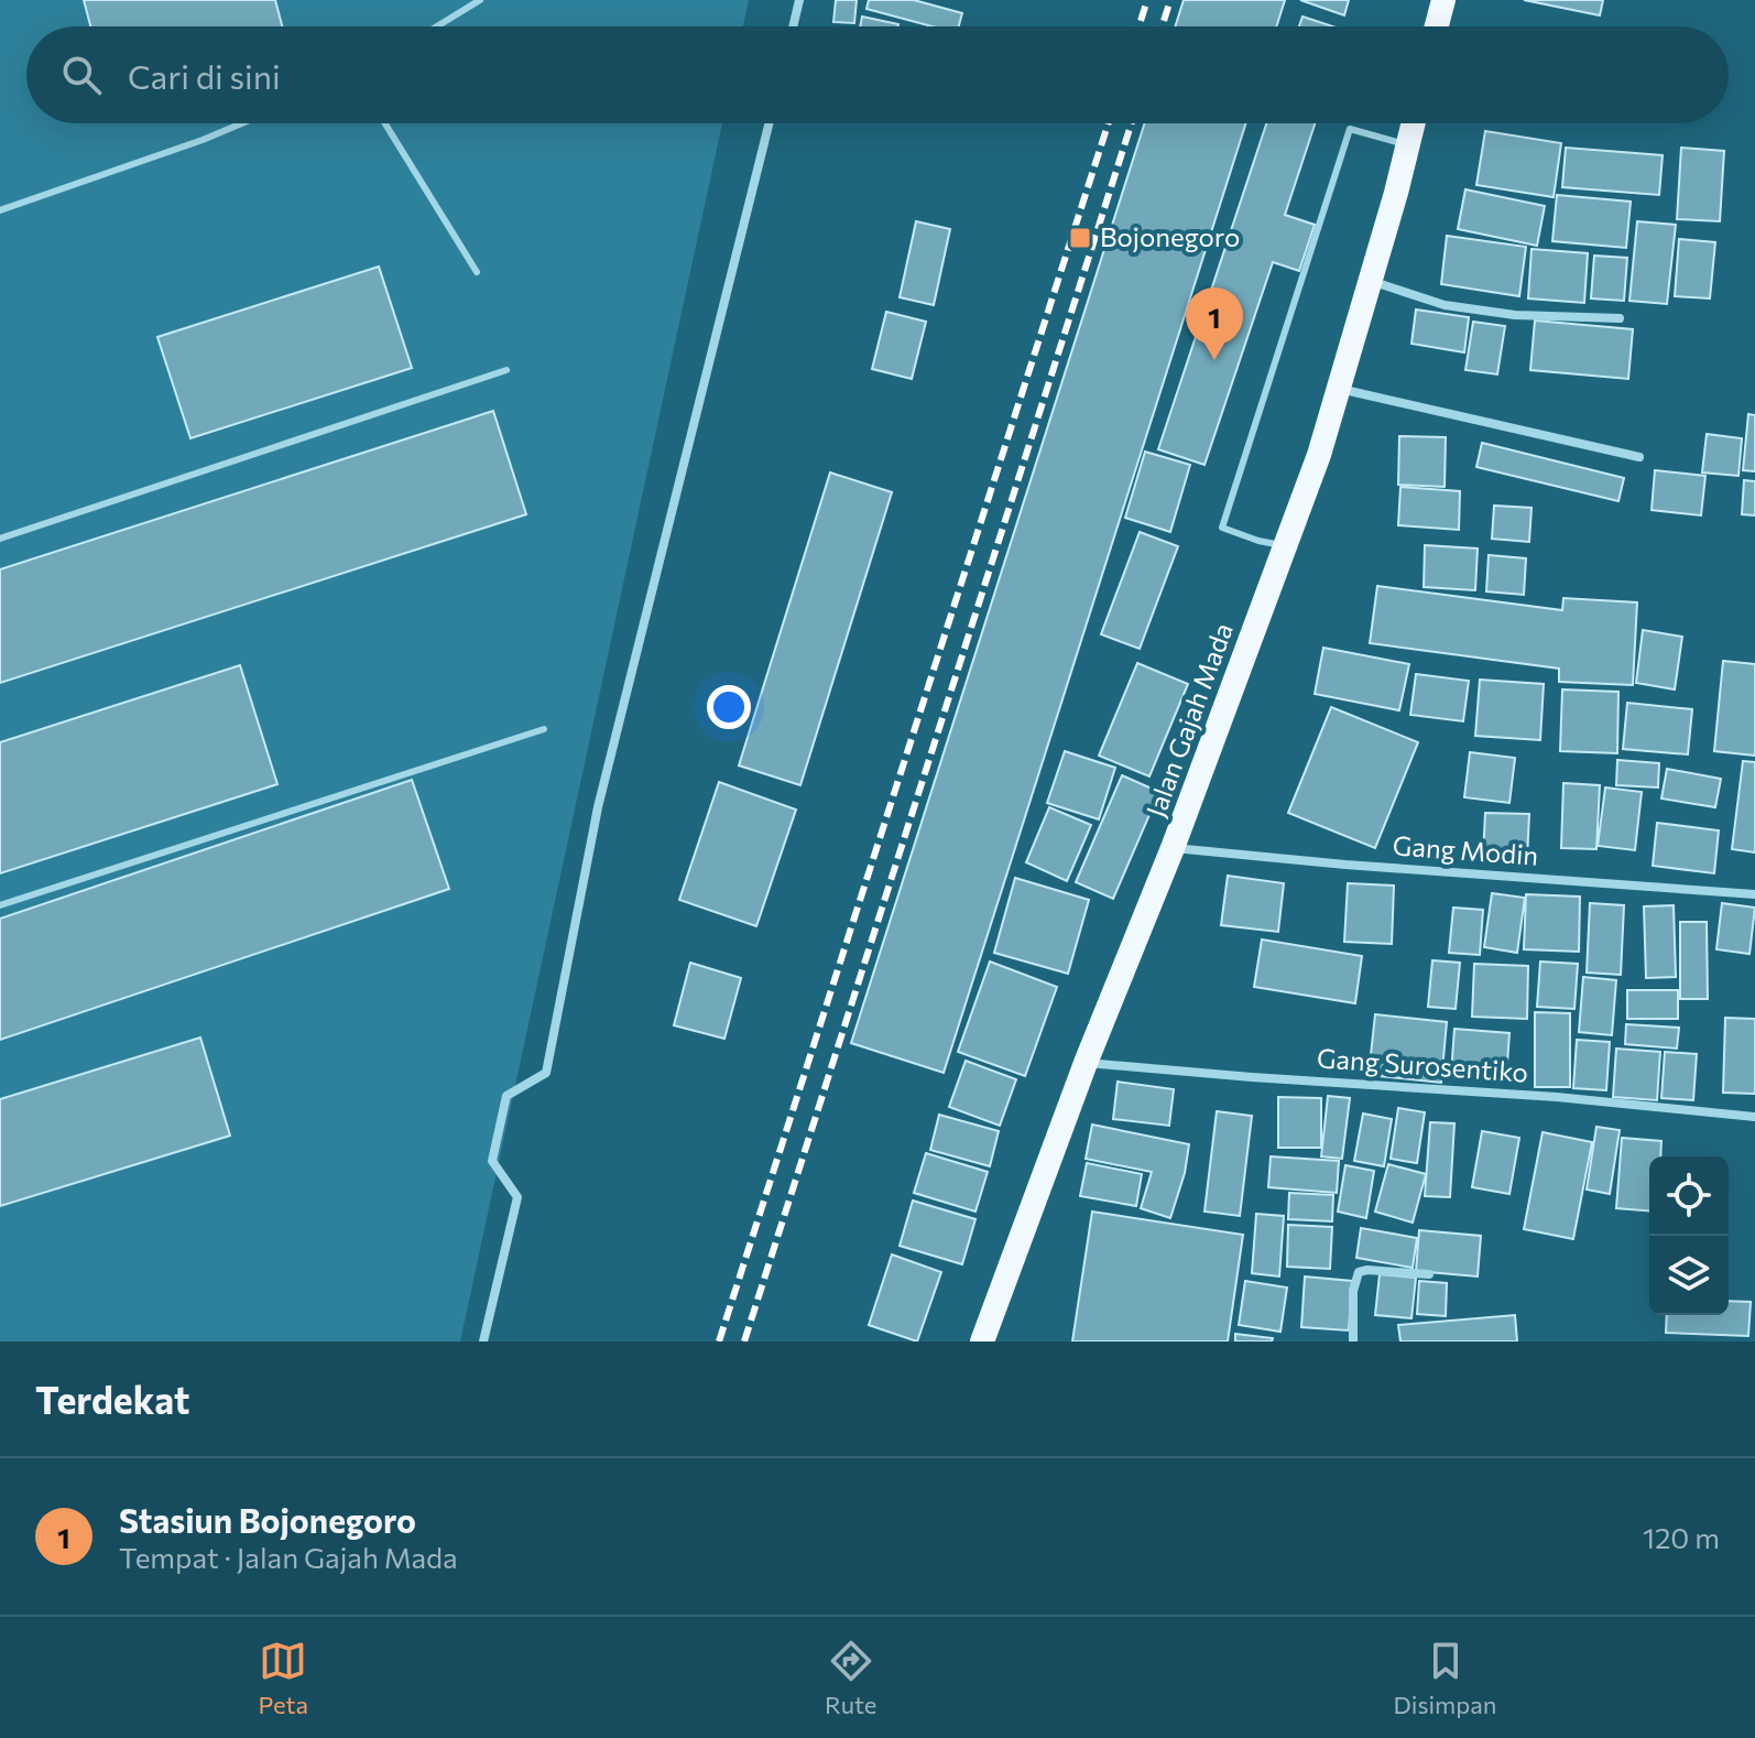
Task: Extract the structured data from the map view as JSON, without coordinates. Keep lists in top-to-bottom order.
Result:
{
  "streets": {
    "highway": ["Jalan Gajah Mada"],
    "street": ["Gang Modin", "Gang Surosentiko"]
  },
  "crossings": [
    ["Jalan Gajah Mada", "Gang Modin"],
    ["Jalan Gajah Mada", "Gang Surosentiko"]
  ],
  "places": {
    "transit": ["Bojonegoro"]
  },
  "page": {
    "search": "Cari di sini",
    "pins": "1",
    "heading": "Terdekat",
    "list": [
      {
        "mark": "1",
        "name": "Stasiun Bojonegoro",
        "note": "Tempat · Jalan Gajah Mada",
        "value": "120 m"
      }
    ],
    "nav": ["Peta", "Rute", "Disimpan"]
  }
}
